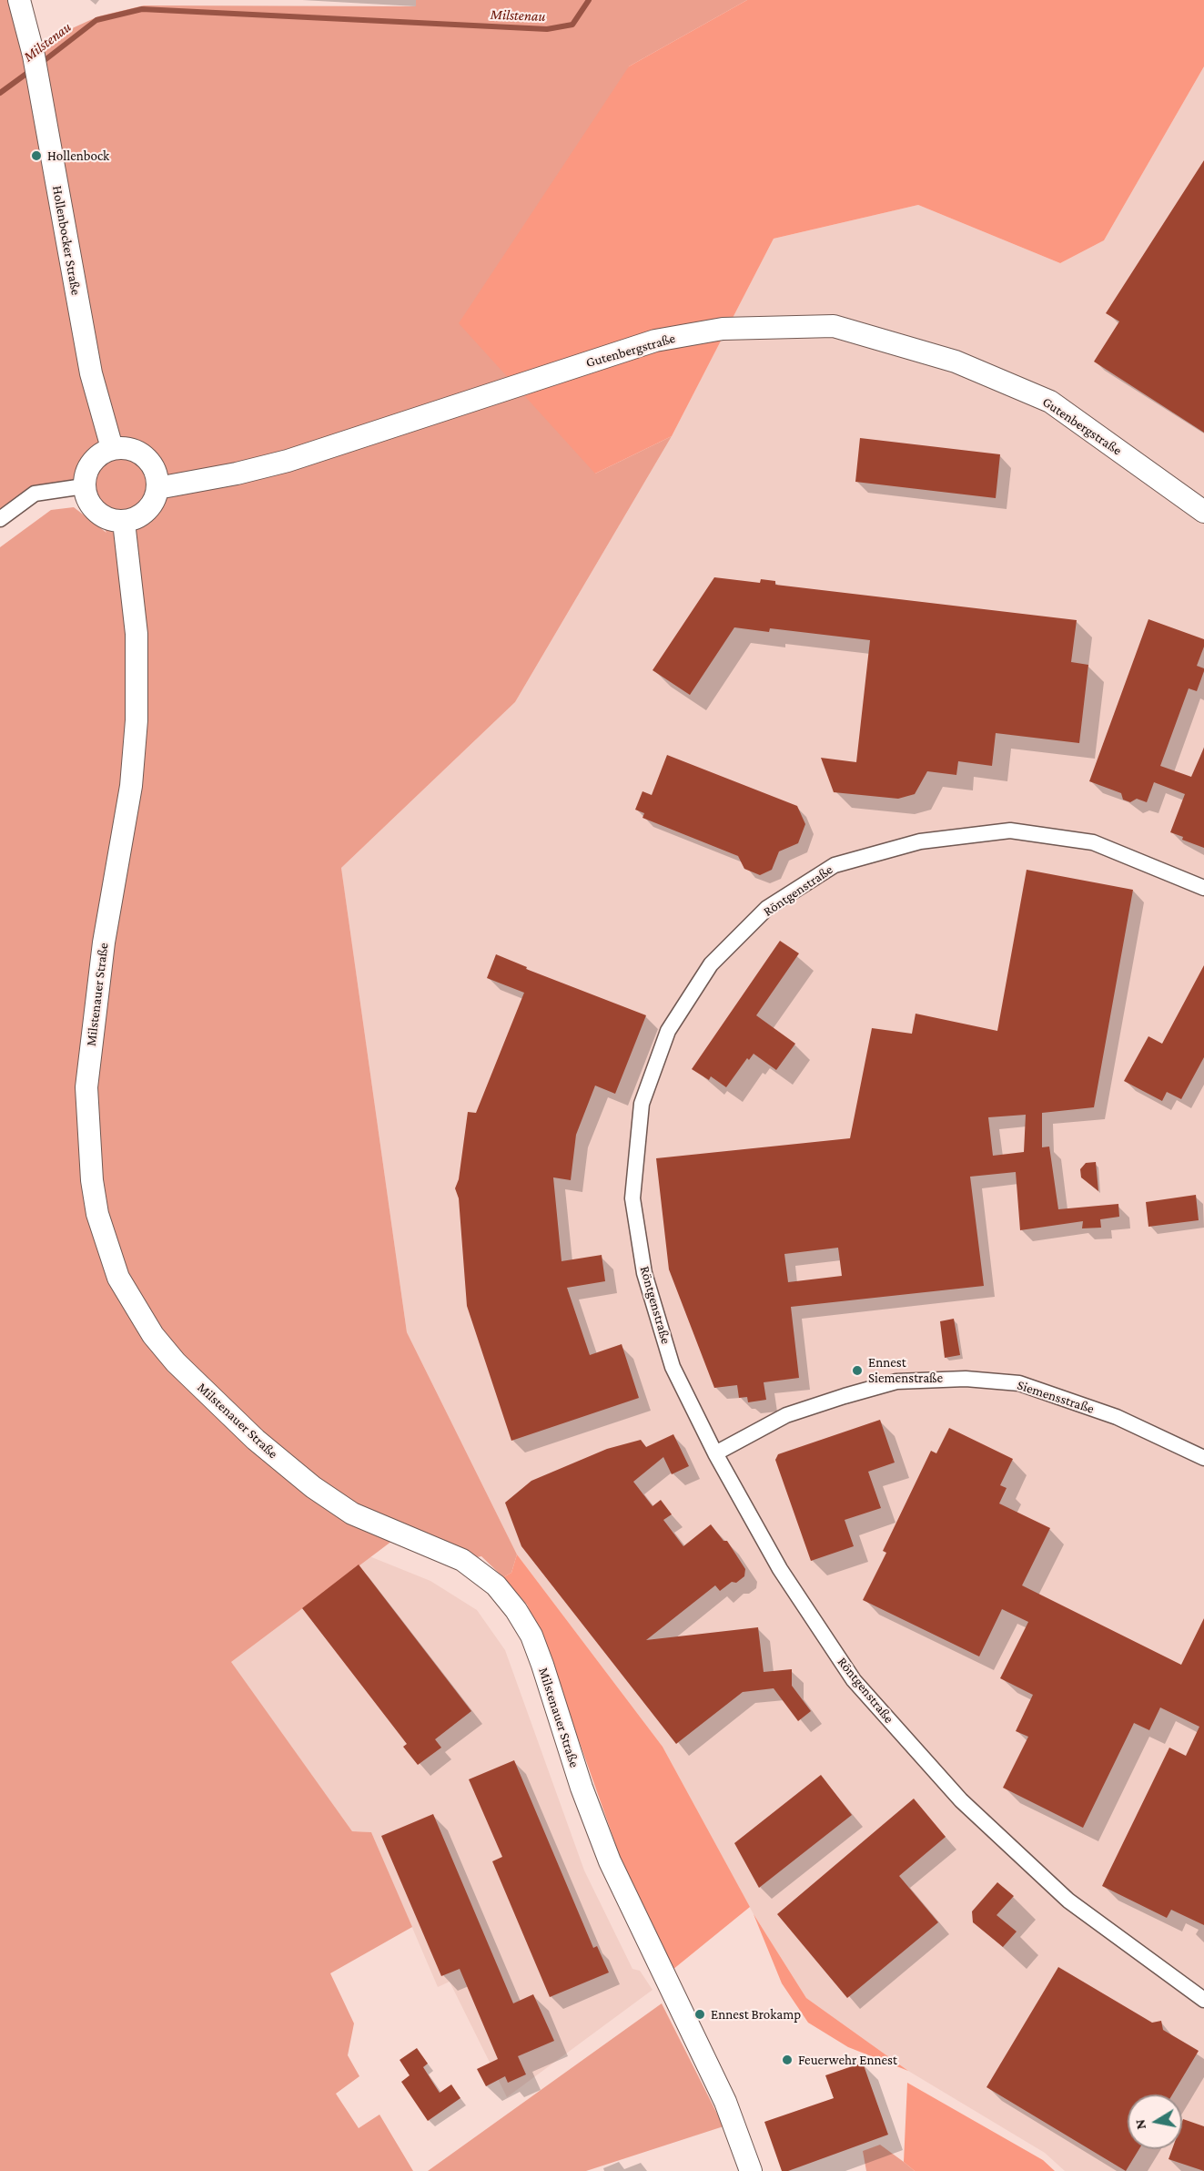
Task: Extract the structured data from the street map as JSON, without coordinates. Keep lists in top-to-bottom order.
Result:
{
  "streets": {
    "street": [
      "Hollenbocker Straße",
      "Gutenbergstraße",
      "Röntgenstraße",
      "Milstenauer Straße",
      "Siemensstraße"
    ]
  },
  "crossings": [
    ["Hollenbocker Straße", "Gutenbergstraße"],
    ["Hollenbocker Straße", "Milstenauer Straße"],
    ["Gutenbergstraße", "Milstenauer Straße"],
    ["Röntgenstraße", "Siemensstraße"]
  ],
  "water": ["Milstenau"],
  "places": [
    "Hollenbock",
    "Ennest Siemenstraße",
    "Ennest Brokamp",
    "Feuerwehr Ennest"
  ],
  "north": "left"
}
